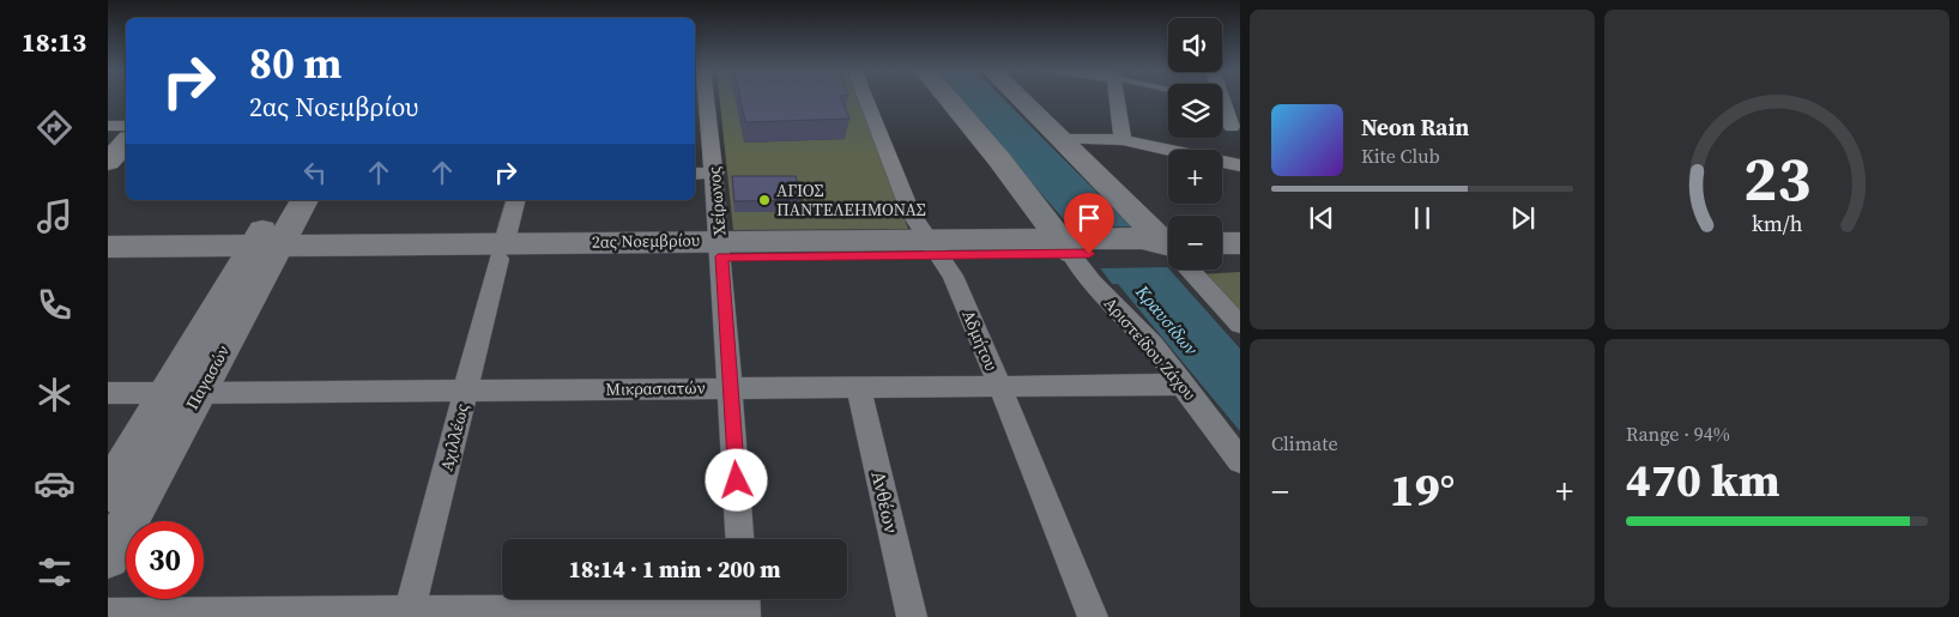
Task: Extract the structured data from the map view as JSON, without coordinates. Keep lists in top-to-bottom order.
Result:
{
  "streets": {
    "main road": ["2ας Νοεμβρίου", "Αριστείδου Ζάχου", "Παγασών"],
    "street": [
      "Χείρωνος",
      "Αδμήτου",
      "Μικρασιατών",
      "Αχιλλέως",
      "Ανθέων"
    ]
  },
  "crossings": [
    ["Χείρωνος", "2ας Νοεμβρίου"],
    ["Χείρωνος", "Μικρασιατών"],
    ["2ας Νοεμβρίου", "Αδμήτου"],
    ["2ας Νοεμβρίου", "Αριστείδου Ζάχου"],
    ["2ας Νοεμβρίου", "Παγασών"],
    ["2ας Νοεμβρίου", "Αχιλλέως"],
    ["Αδμήτου", "Μικρασιατών"],
    ["Αριστείδου Ζάχου", "Μικρασιατών"],
    ["Παγασών", "Μικρασιατών"],
    ["Μικρασιατών", "Αχιλλέως"],
    ["Μικρασιατών", "Ανθέων"]
  ],
  "water": ["Κραυσίδων"],
  "places": ["ΑΓΙΟΣ ΠΑΝΤΕΛΕΗΜΟΝΑΣ"],
  "page": {
    "tabs": "18:13",
    "map_buttons": ["+", "−"],
    "turn": ["80 m", "2ας Νοεμβρίου"],
    "song": ["Neon Rain", "Kite Club"],
    "tile": [
      "Climate",
      ["Range · 94%", "470 km"]
    ],
    "heat": ["−", "19°", "+"],
    "limit": "30",
    "trip": "18:14 · 1 min · 200 m",
    "gauge": ["23", "km/h"]
  }
}
